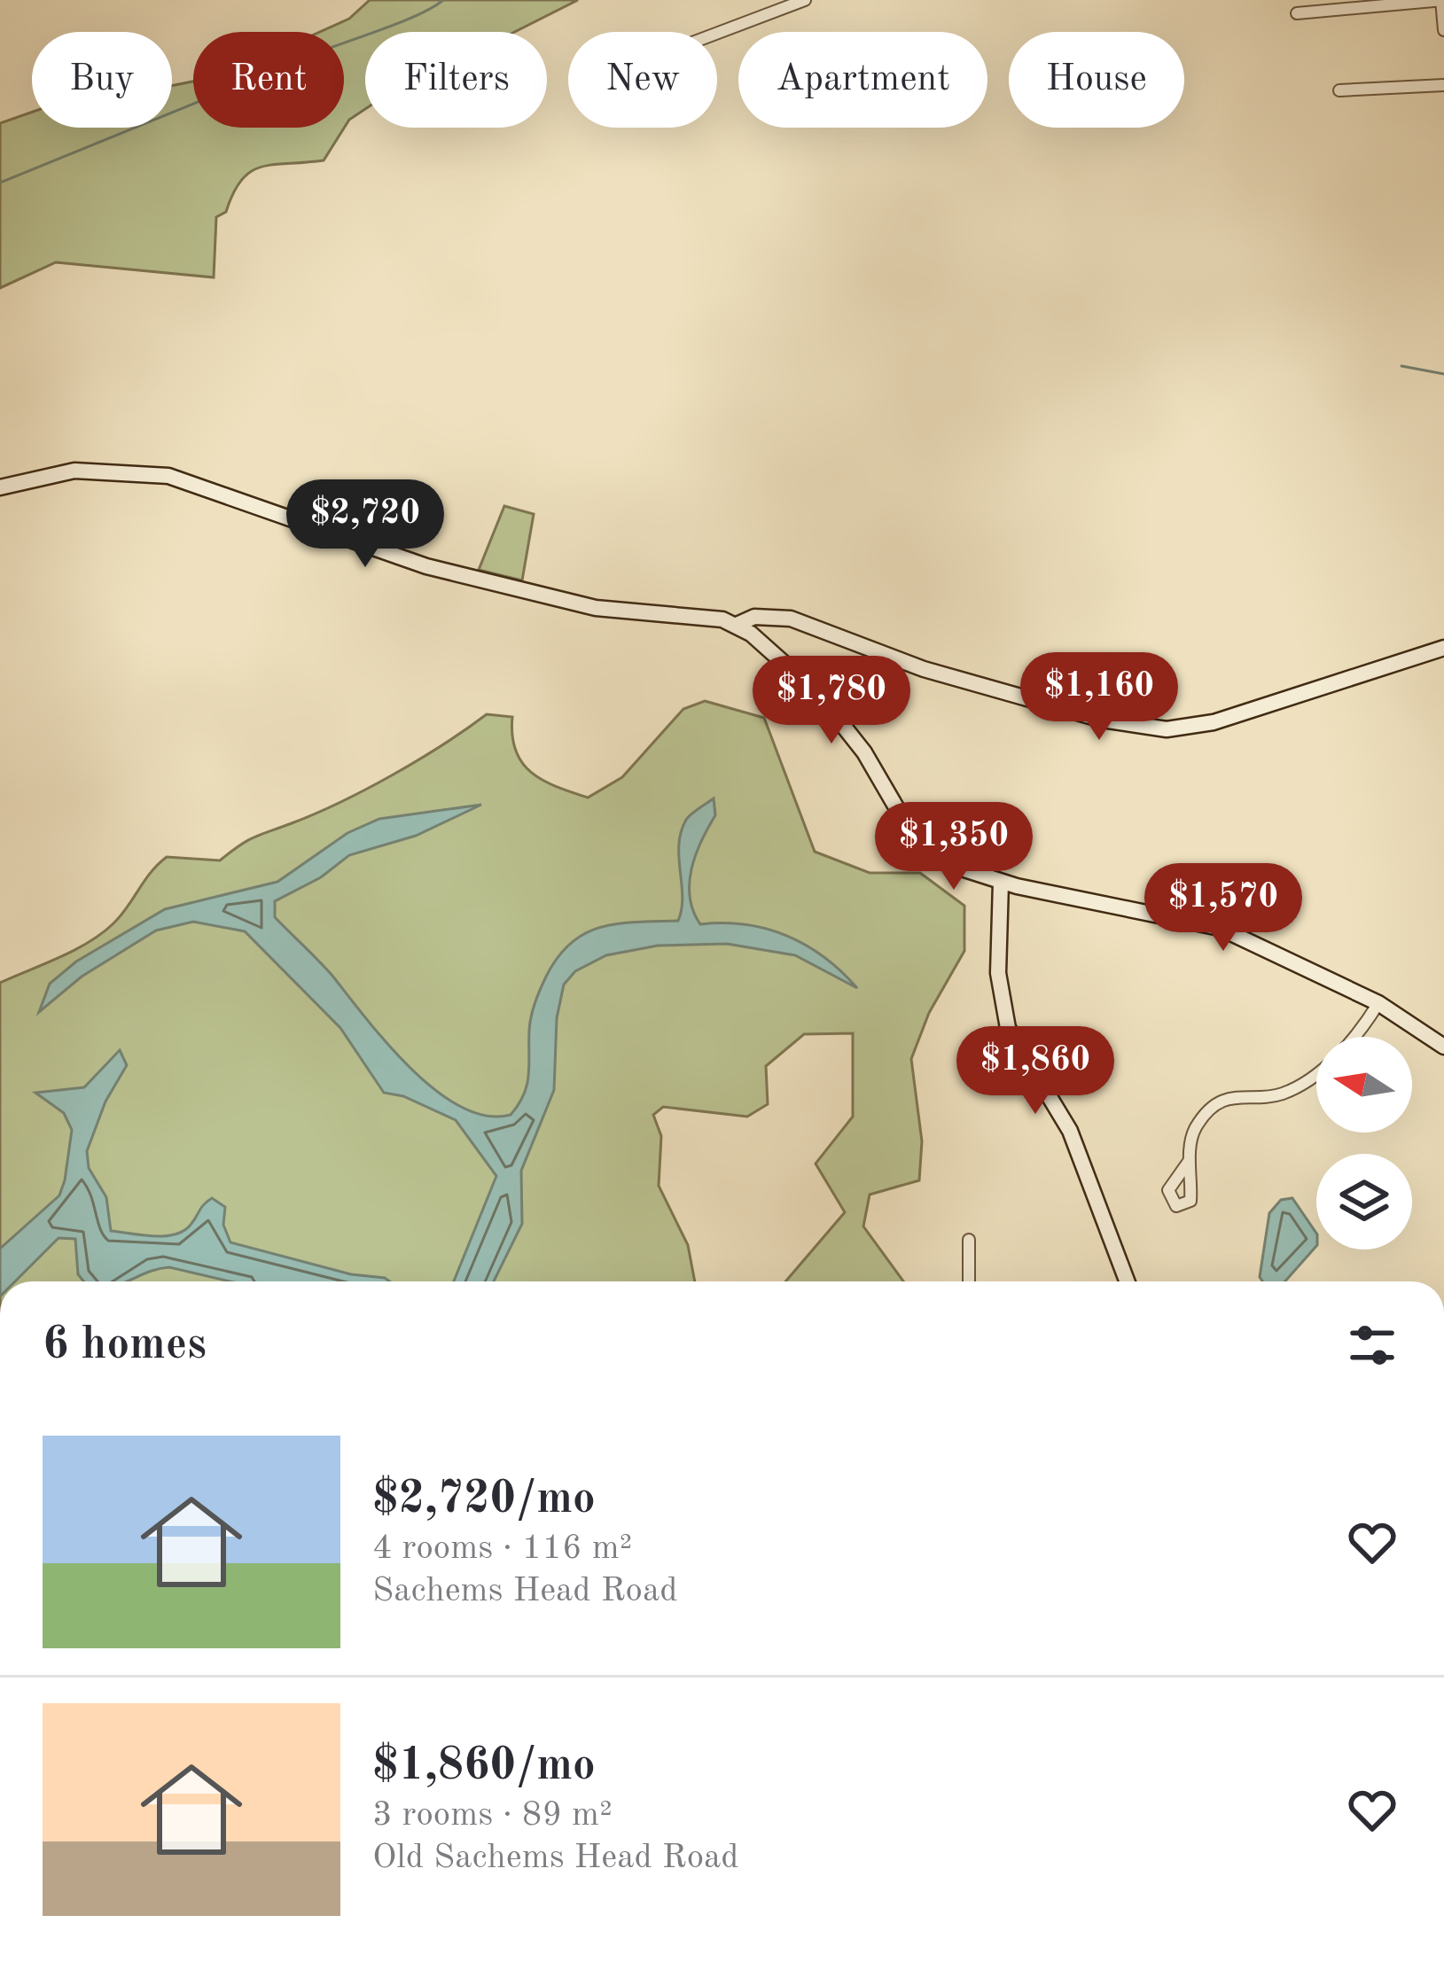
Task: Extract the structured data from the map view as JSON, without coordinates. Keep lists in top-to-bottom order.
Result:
{
  "north": "left",
  "page": {
    "chip": [
      "Buy",
      "Rent",
      "Filters",
      "New",
      "Apartment",
      "House"
    ],
    "price": [
      "$2,720",
      "$1,160",
      "$1,780",
      "$1,350",
      "$1,570",
      "$1,860"
    ],
    "heading": "6 homes",
    "list": [
      {
        "name": "$2,720/mo",
        "note": "4 rooms · 116 m² · Sachems Head Road"
      },
      {
        "name": "$1,860/mo",
        "note": "3 rooms · 89 m² · Old Sachems Head Road"
      }
    ]
  }
}
